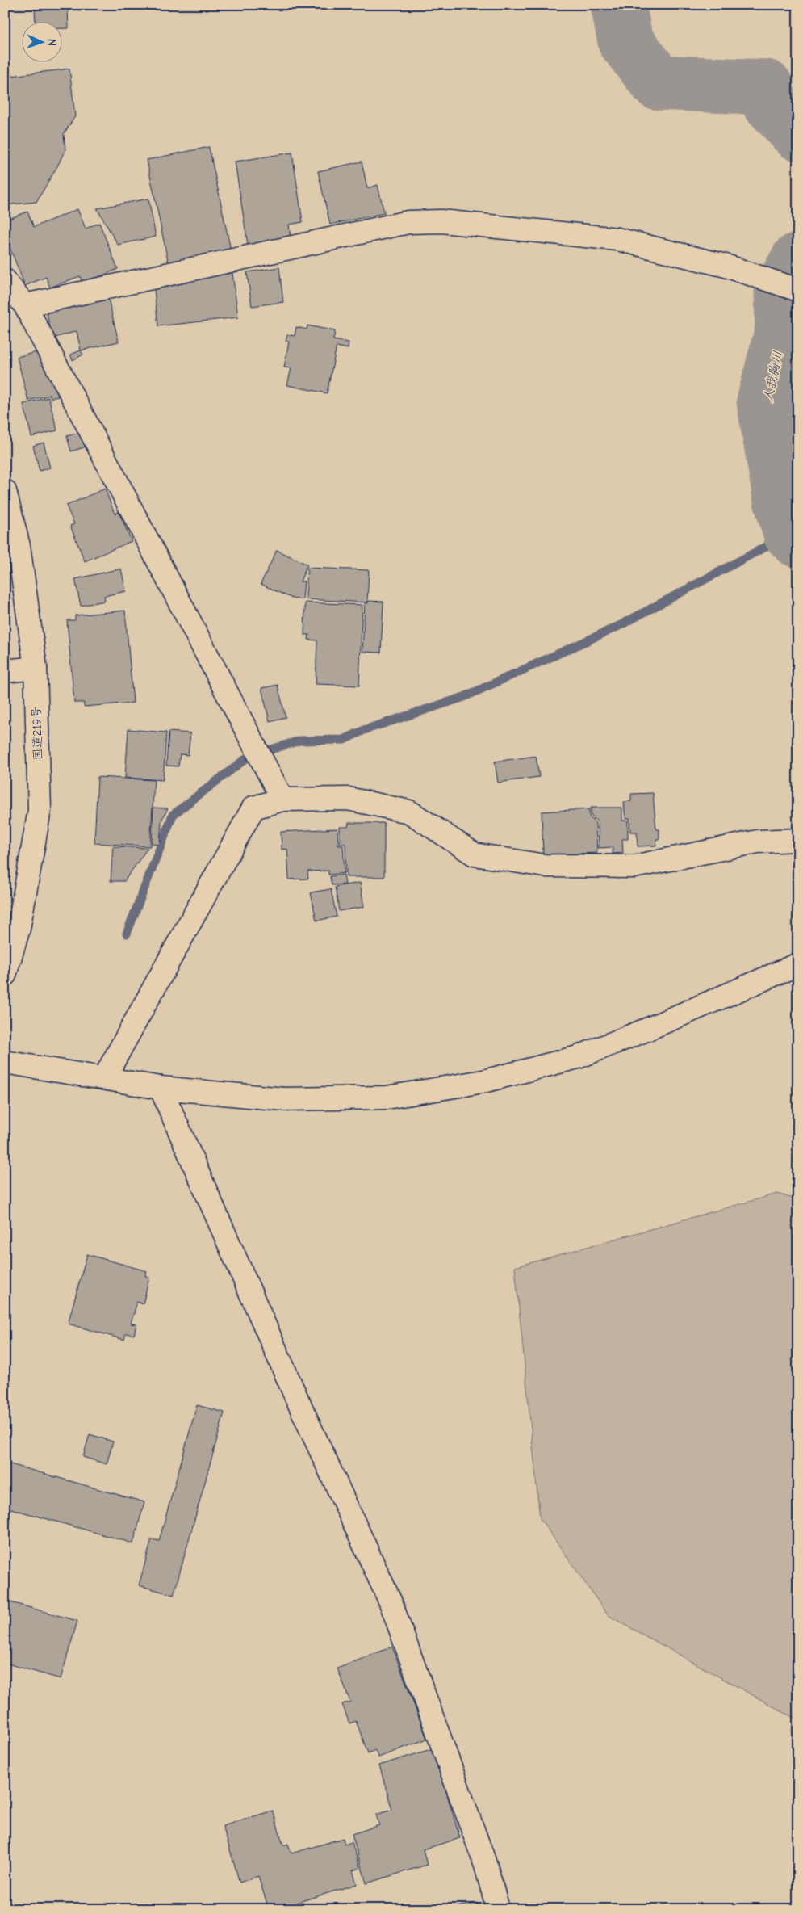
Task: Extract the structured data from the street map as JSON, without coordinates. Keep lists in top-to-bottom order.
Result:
{
  "streets": {
    "main road": ["国道219号"]
  },
  "water": ["人我胸川"],
  "north": "right"
}
